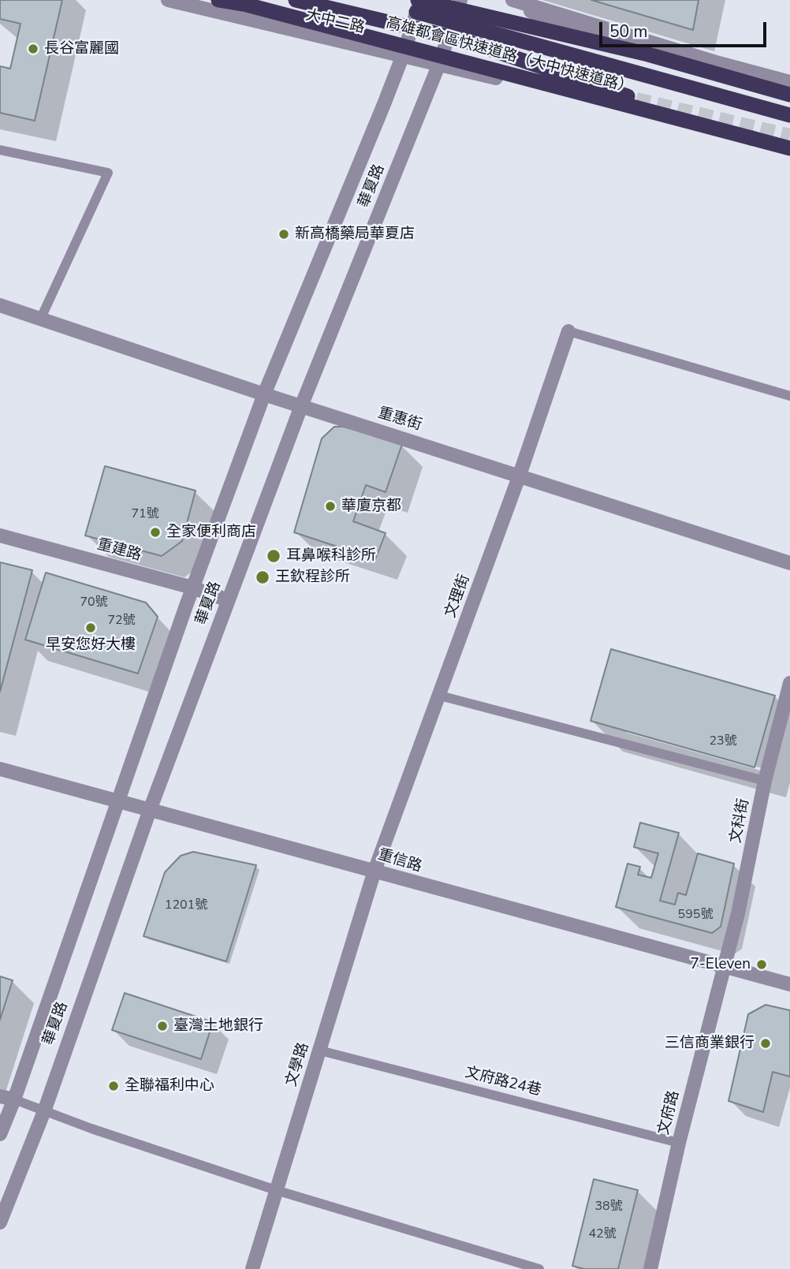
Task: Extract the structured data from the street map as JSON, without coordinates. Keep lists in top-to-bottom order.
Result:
{
  "streets": {
    "highway": ["高雄都會區快速道路（大中快速道路）"],
    "street": [
      "大中二路",
      "華夏路",
      "重惠街",
      "重建路",
      "文理街",
      "文科街",
      "重信路",
      "文學路",
      "文府路"
    ],
    "lane": ["文府路24巷"]
  },
  "crossings": [
    ["大中二路", "華夏路"],
    ["高雄都會區快速道路（大中快速道路）", "華夏路"],
    ["華夏路", "重惠街"],
    ["華夏路", "重建路"],
    ["華夏路", "重信路"],
    ["重惠街", "文理街"],
    ["文理街", "重信路"],
    ["文理街", "文學路"],
    ["文科街", "重信路"],
    ["文科街", "文府路"],
    ["重信路", "文學路"],
    ["重信路", "文府路"],
    ["文學路", "文府路24巷"],
    ["文府路24巷", "文府路"]
  ],
  "places": [
    "長谷富麗國",
    "新高橋藥局華夏店",
    "華廈京都",
    "全家便利商店",
    "耳鼻喉科診所",
    "王欽程診所",
    "早安您好大樓",
    "7-Eleven",
    "臺灣土地銀行",
    "三信商業銀行",
    "全聯福利中心"
  ],
  "house_numbers": [
    "71號",
    "70號",
    "72號",
    "23號",
    "1201號",
    "595號",
    "38號",
    "42號"
  ],
  "scale_bar": "50 m"
}
